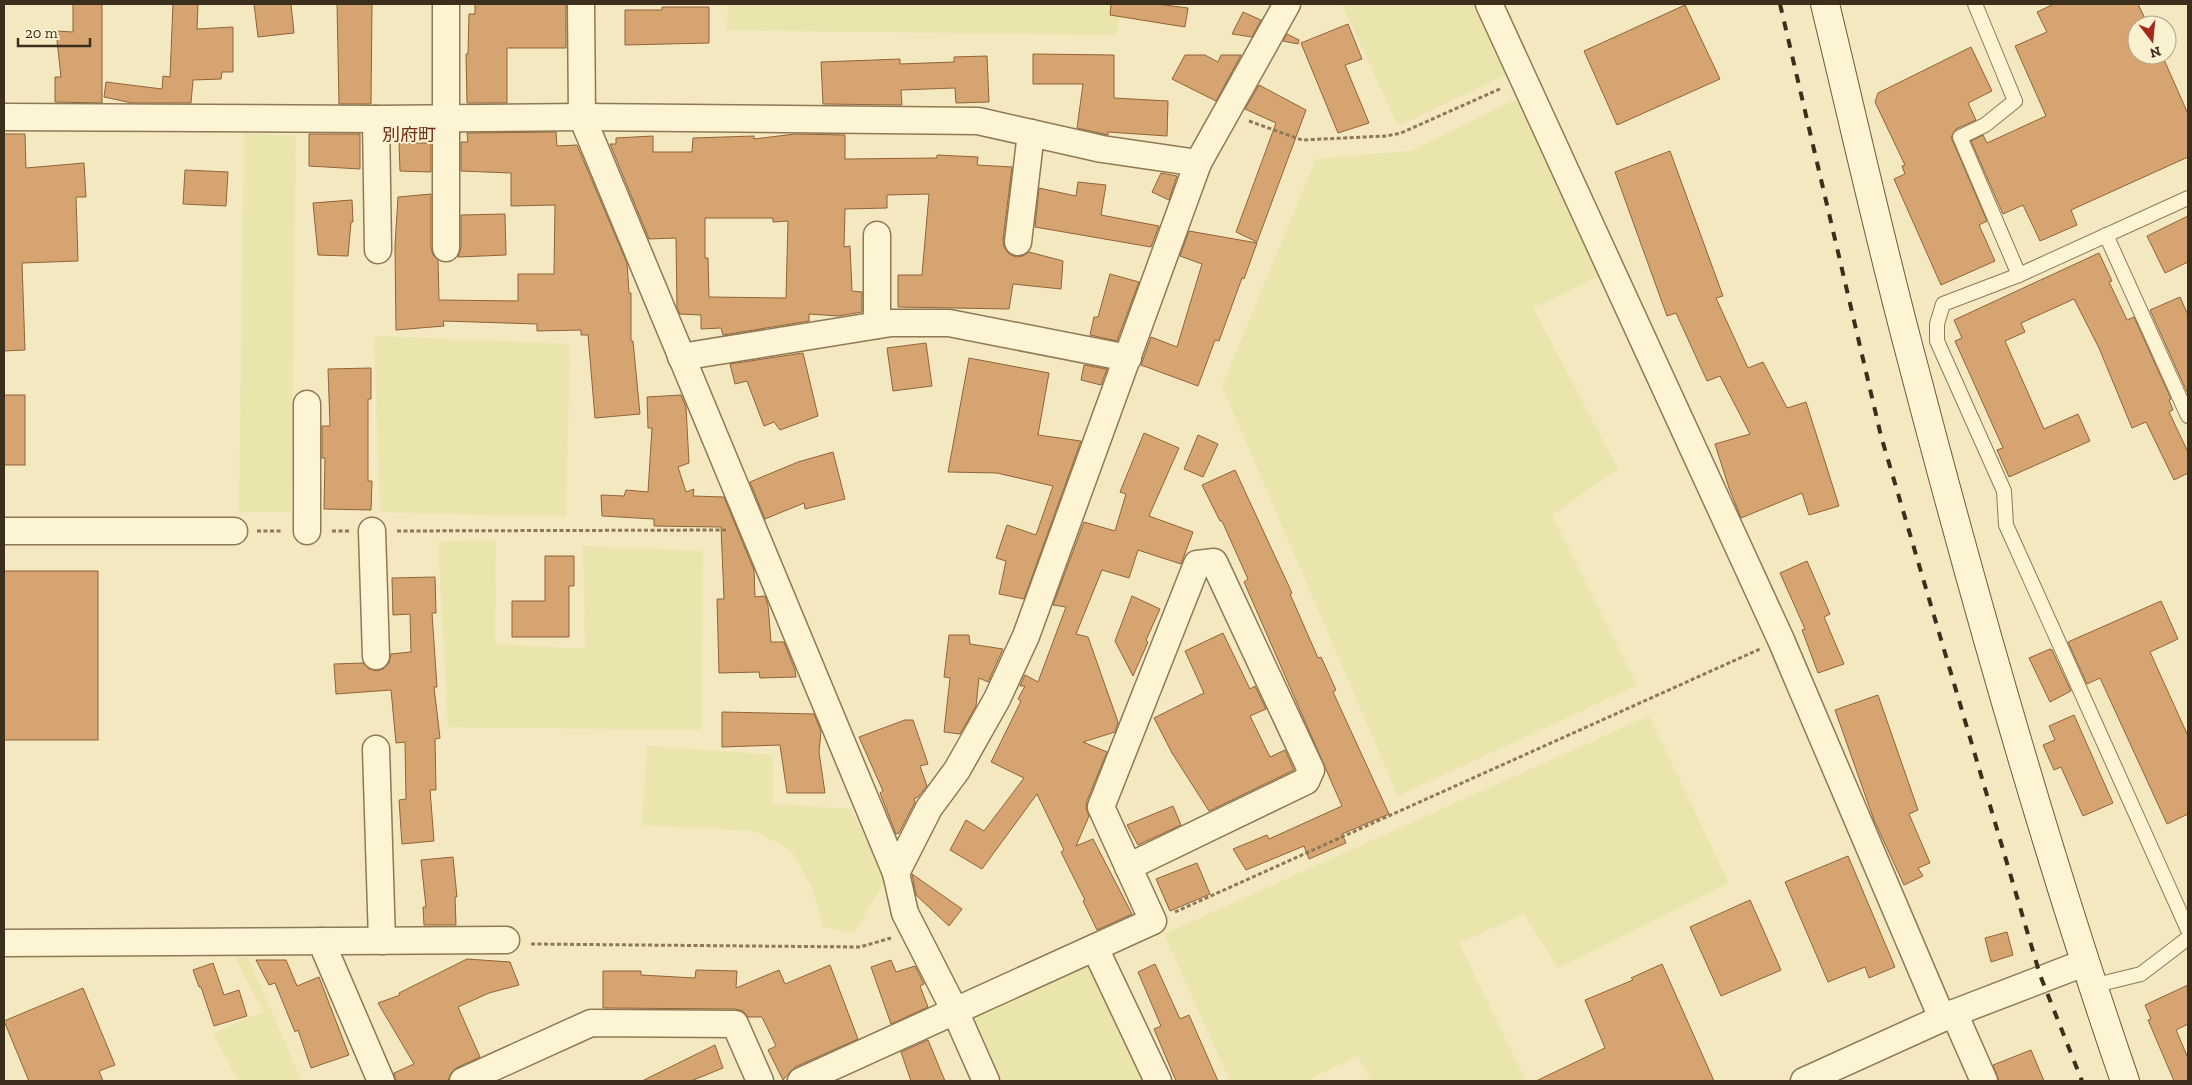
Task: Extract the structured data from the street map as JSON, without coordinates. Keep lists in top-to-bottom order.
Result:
{
  "districts": ["別府町"],
  "scale_bar": "20 m",
  "north": "bottom"
}
